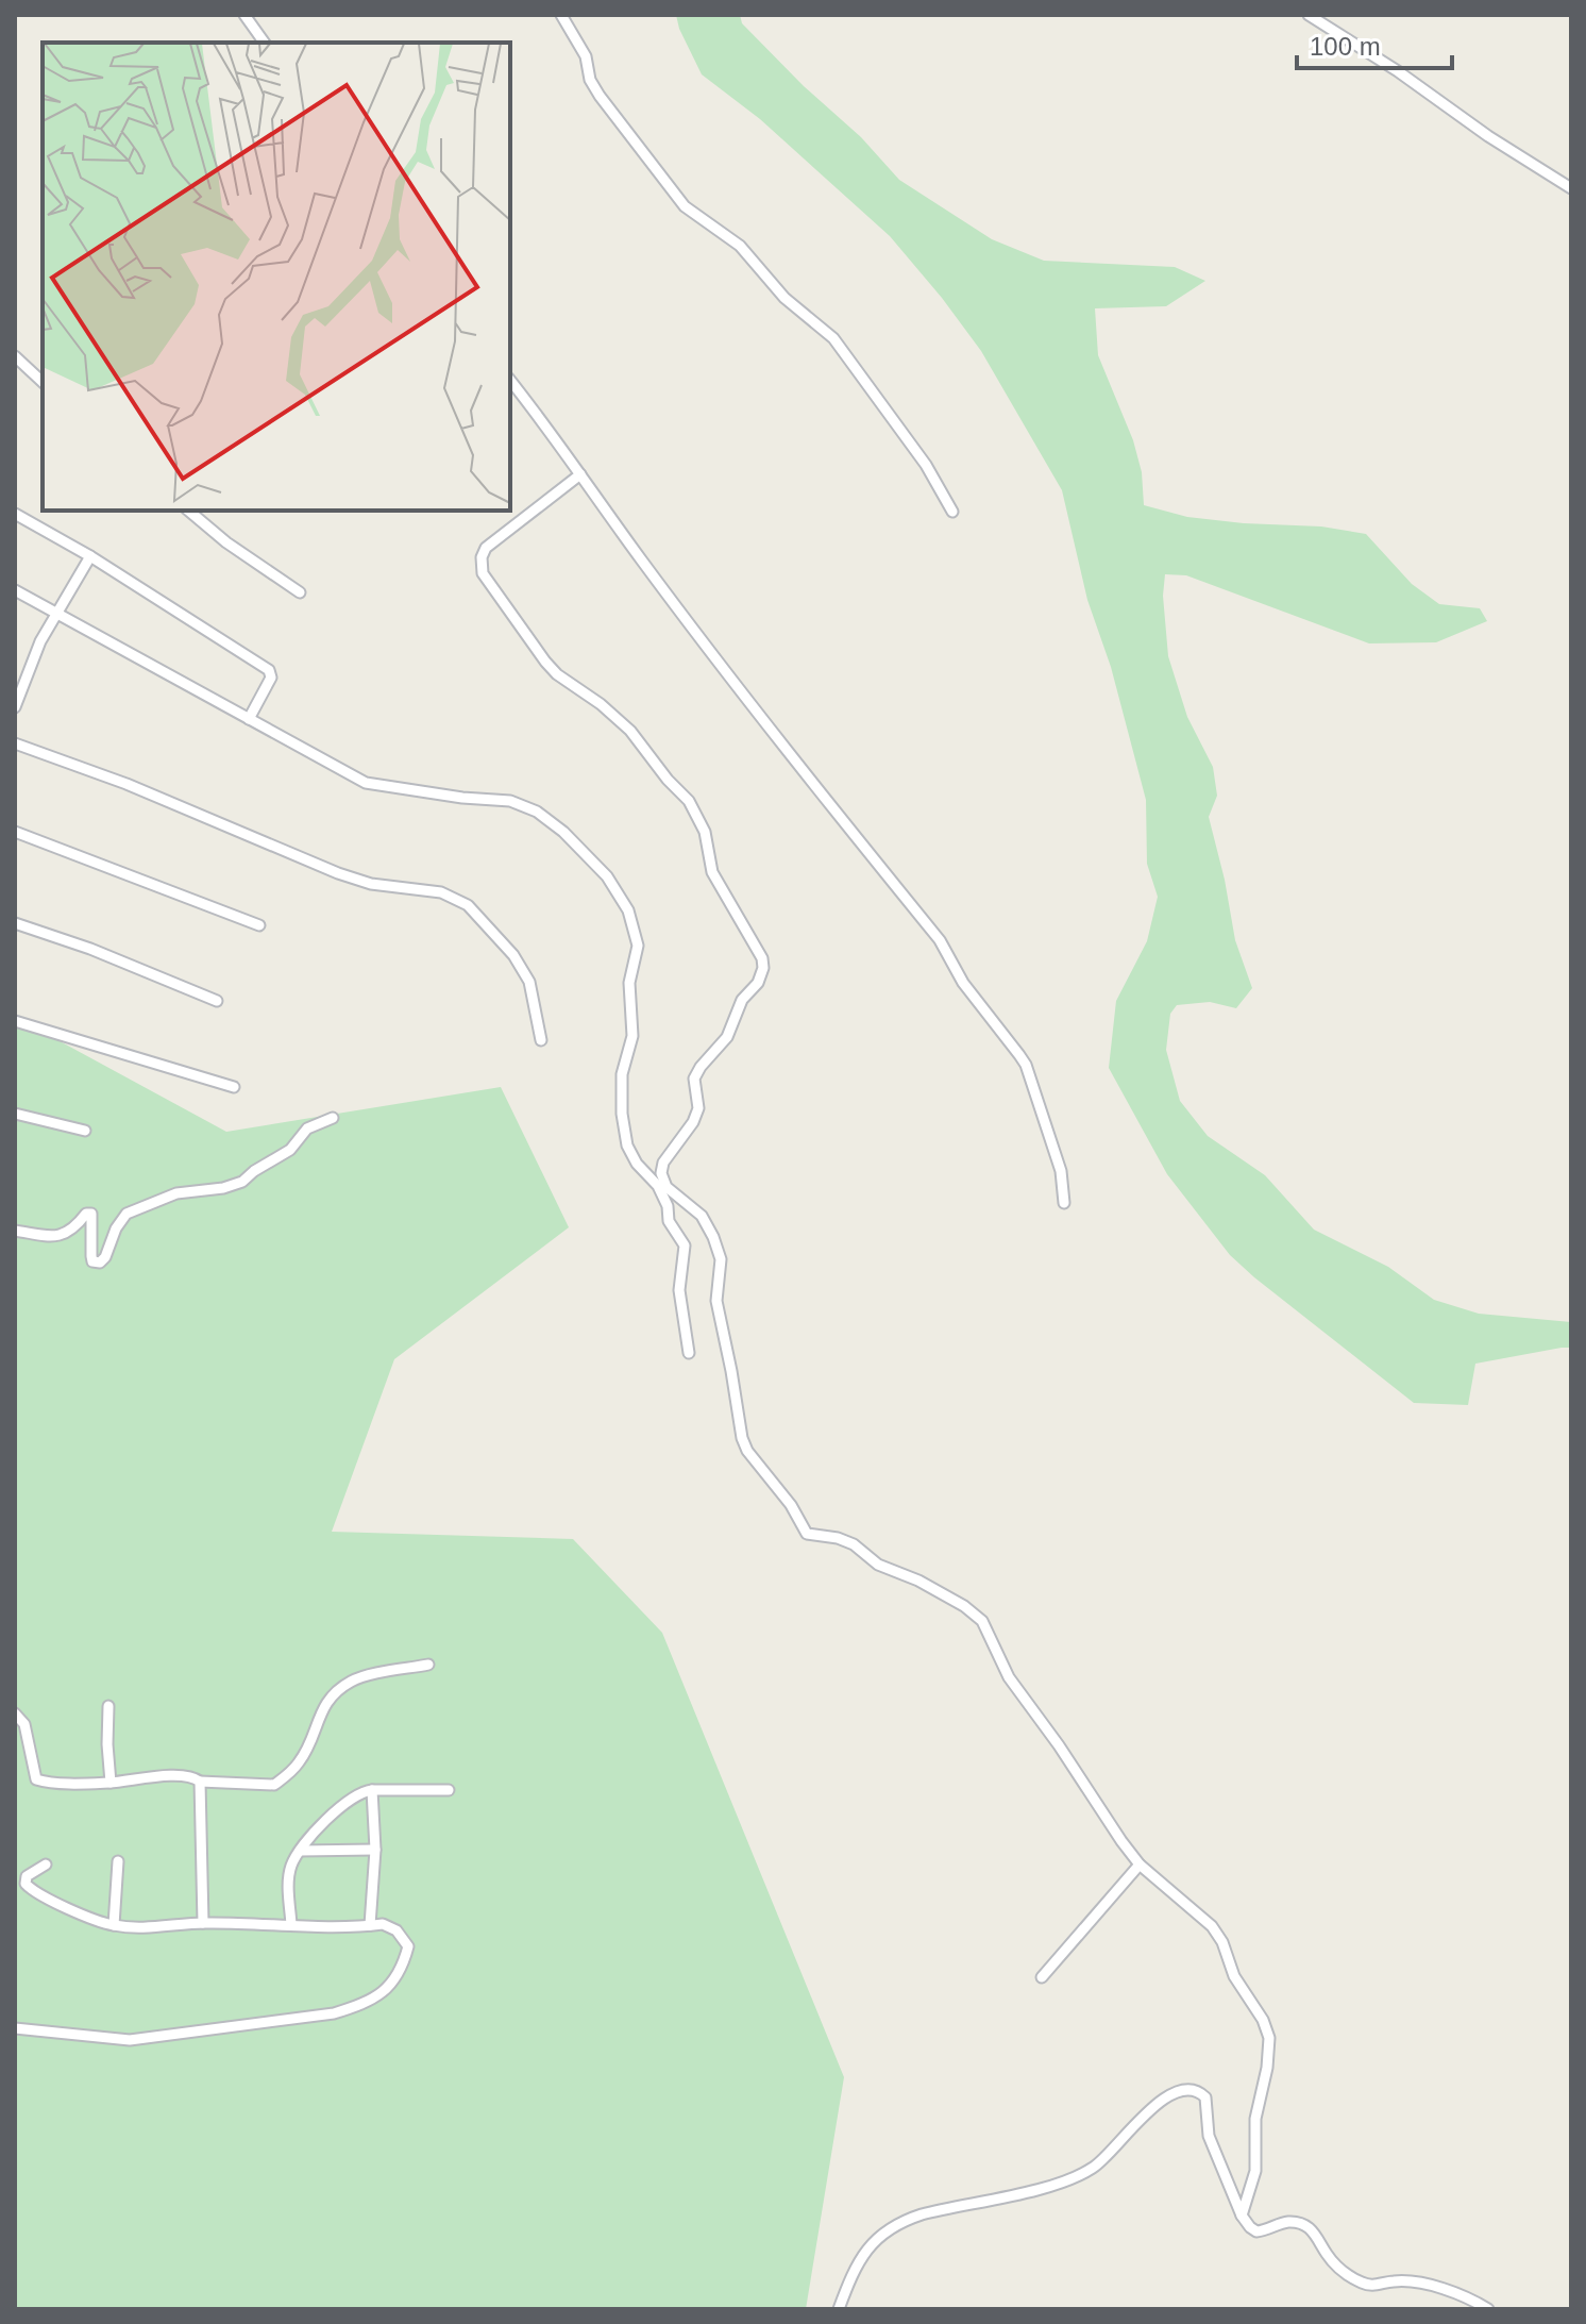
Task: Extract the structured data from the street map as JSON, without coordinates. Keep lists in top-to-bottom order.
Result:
{
  "scale_bar": "100 m"
}
